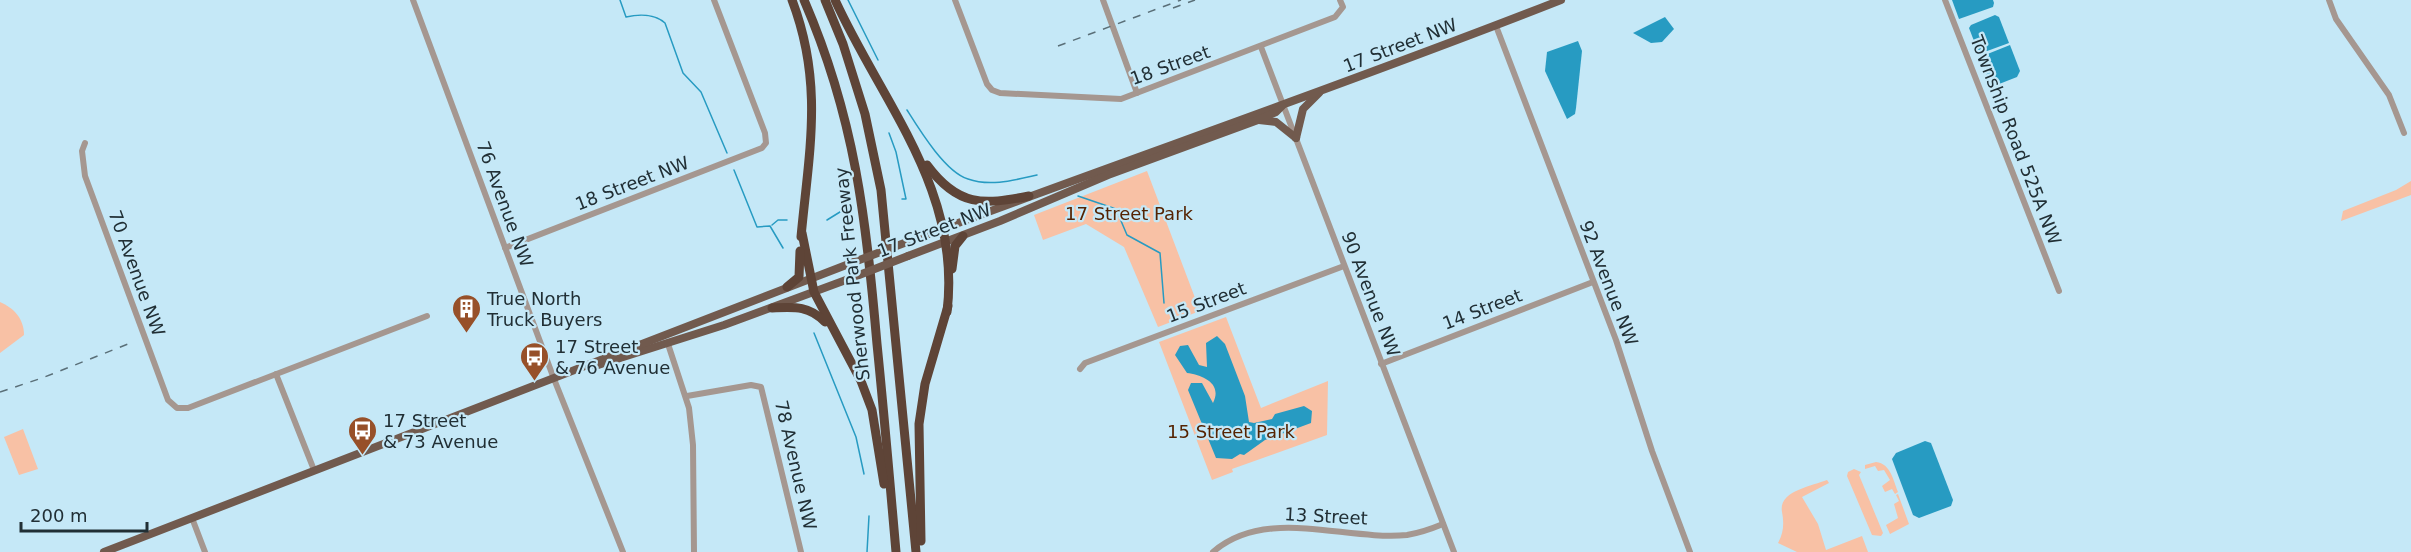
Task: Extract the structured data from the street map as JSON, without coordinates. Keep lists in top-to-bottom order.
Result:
{
  "streets": {
    "highway": ["Sherwood Park Freeway"],
    "main road": ["17 Street NW"],
    "street": [
      "18 Street",
      "Township Road 525A NW",
      "18 Street NW",
      "76 Avenue NW",
      "70 Avenue NW",
      "92 Avenue NW",
      "90 Avenue NW",
      "15 Street",
      "14 Street",
      "78 Avenue NW",
      "13 Street"
    ]
  },
  "crossings": [
    ["17 Street NW", "76 Avenue NW"],
    ["17 Street NW", "92 Avenue NW"],
    ["17 Street NW", "90 Avenue NW"],
    ["18 Street", "90 Avenue NW"],
    ["18 Street NW", "76 Avenue NW"],
    ["92 Avenue NW", "14 Street"],
    ["90 Avenue NW", "15 Street"],
    ["90 Avenue NW", "14 Street"],
    ["90 Avenue NW", "13 Street"]
  ],
  "parks": ["17 Street Park", "15 Street Park"],
  "places": {
    "building": ["True North Truck Buyers"],
    "bus stop": ["17 Street & 76 Avenue", "17 Street & 73 Avenue"]
  },
  "scale_bar": "200 m"
}
